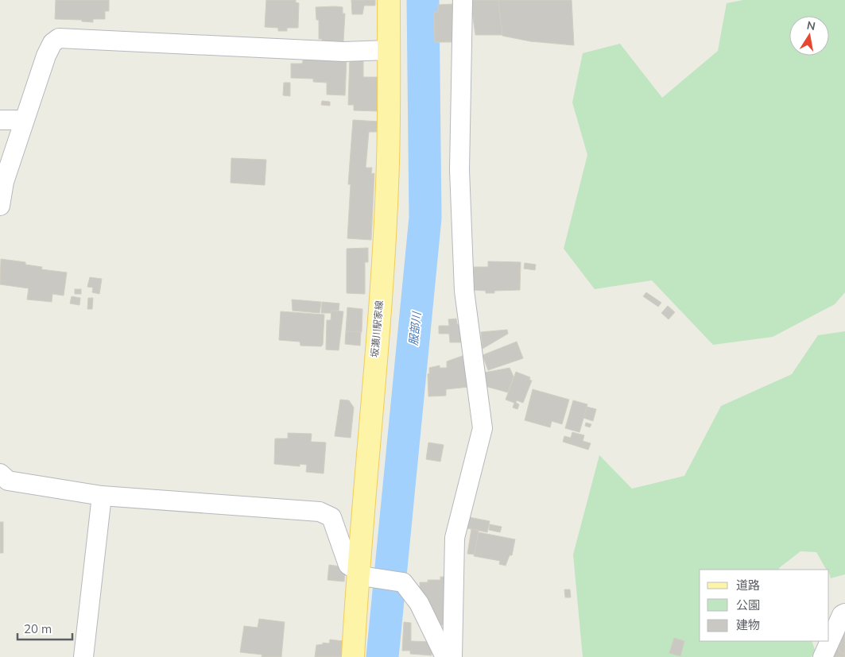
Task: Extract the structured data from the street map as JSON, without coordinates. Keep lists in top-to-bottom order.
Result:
{
  "streets": {
    "main road": ["坂瀬川駅家線"]
  },
  "water": ["服部川"],
  "legend": ["道路", "公園", "建物"],
  "scale_bar": "20 m",
  "north": "top"
}
